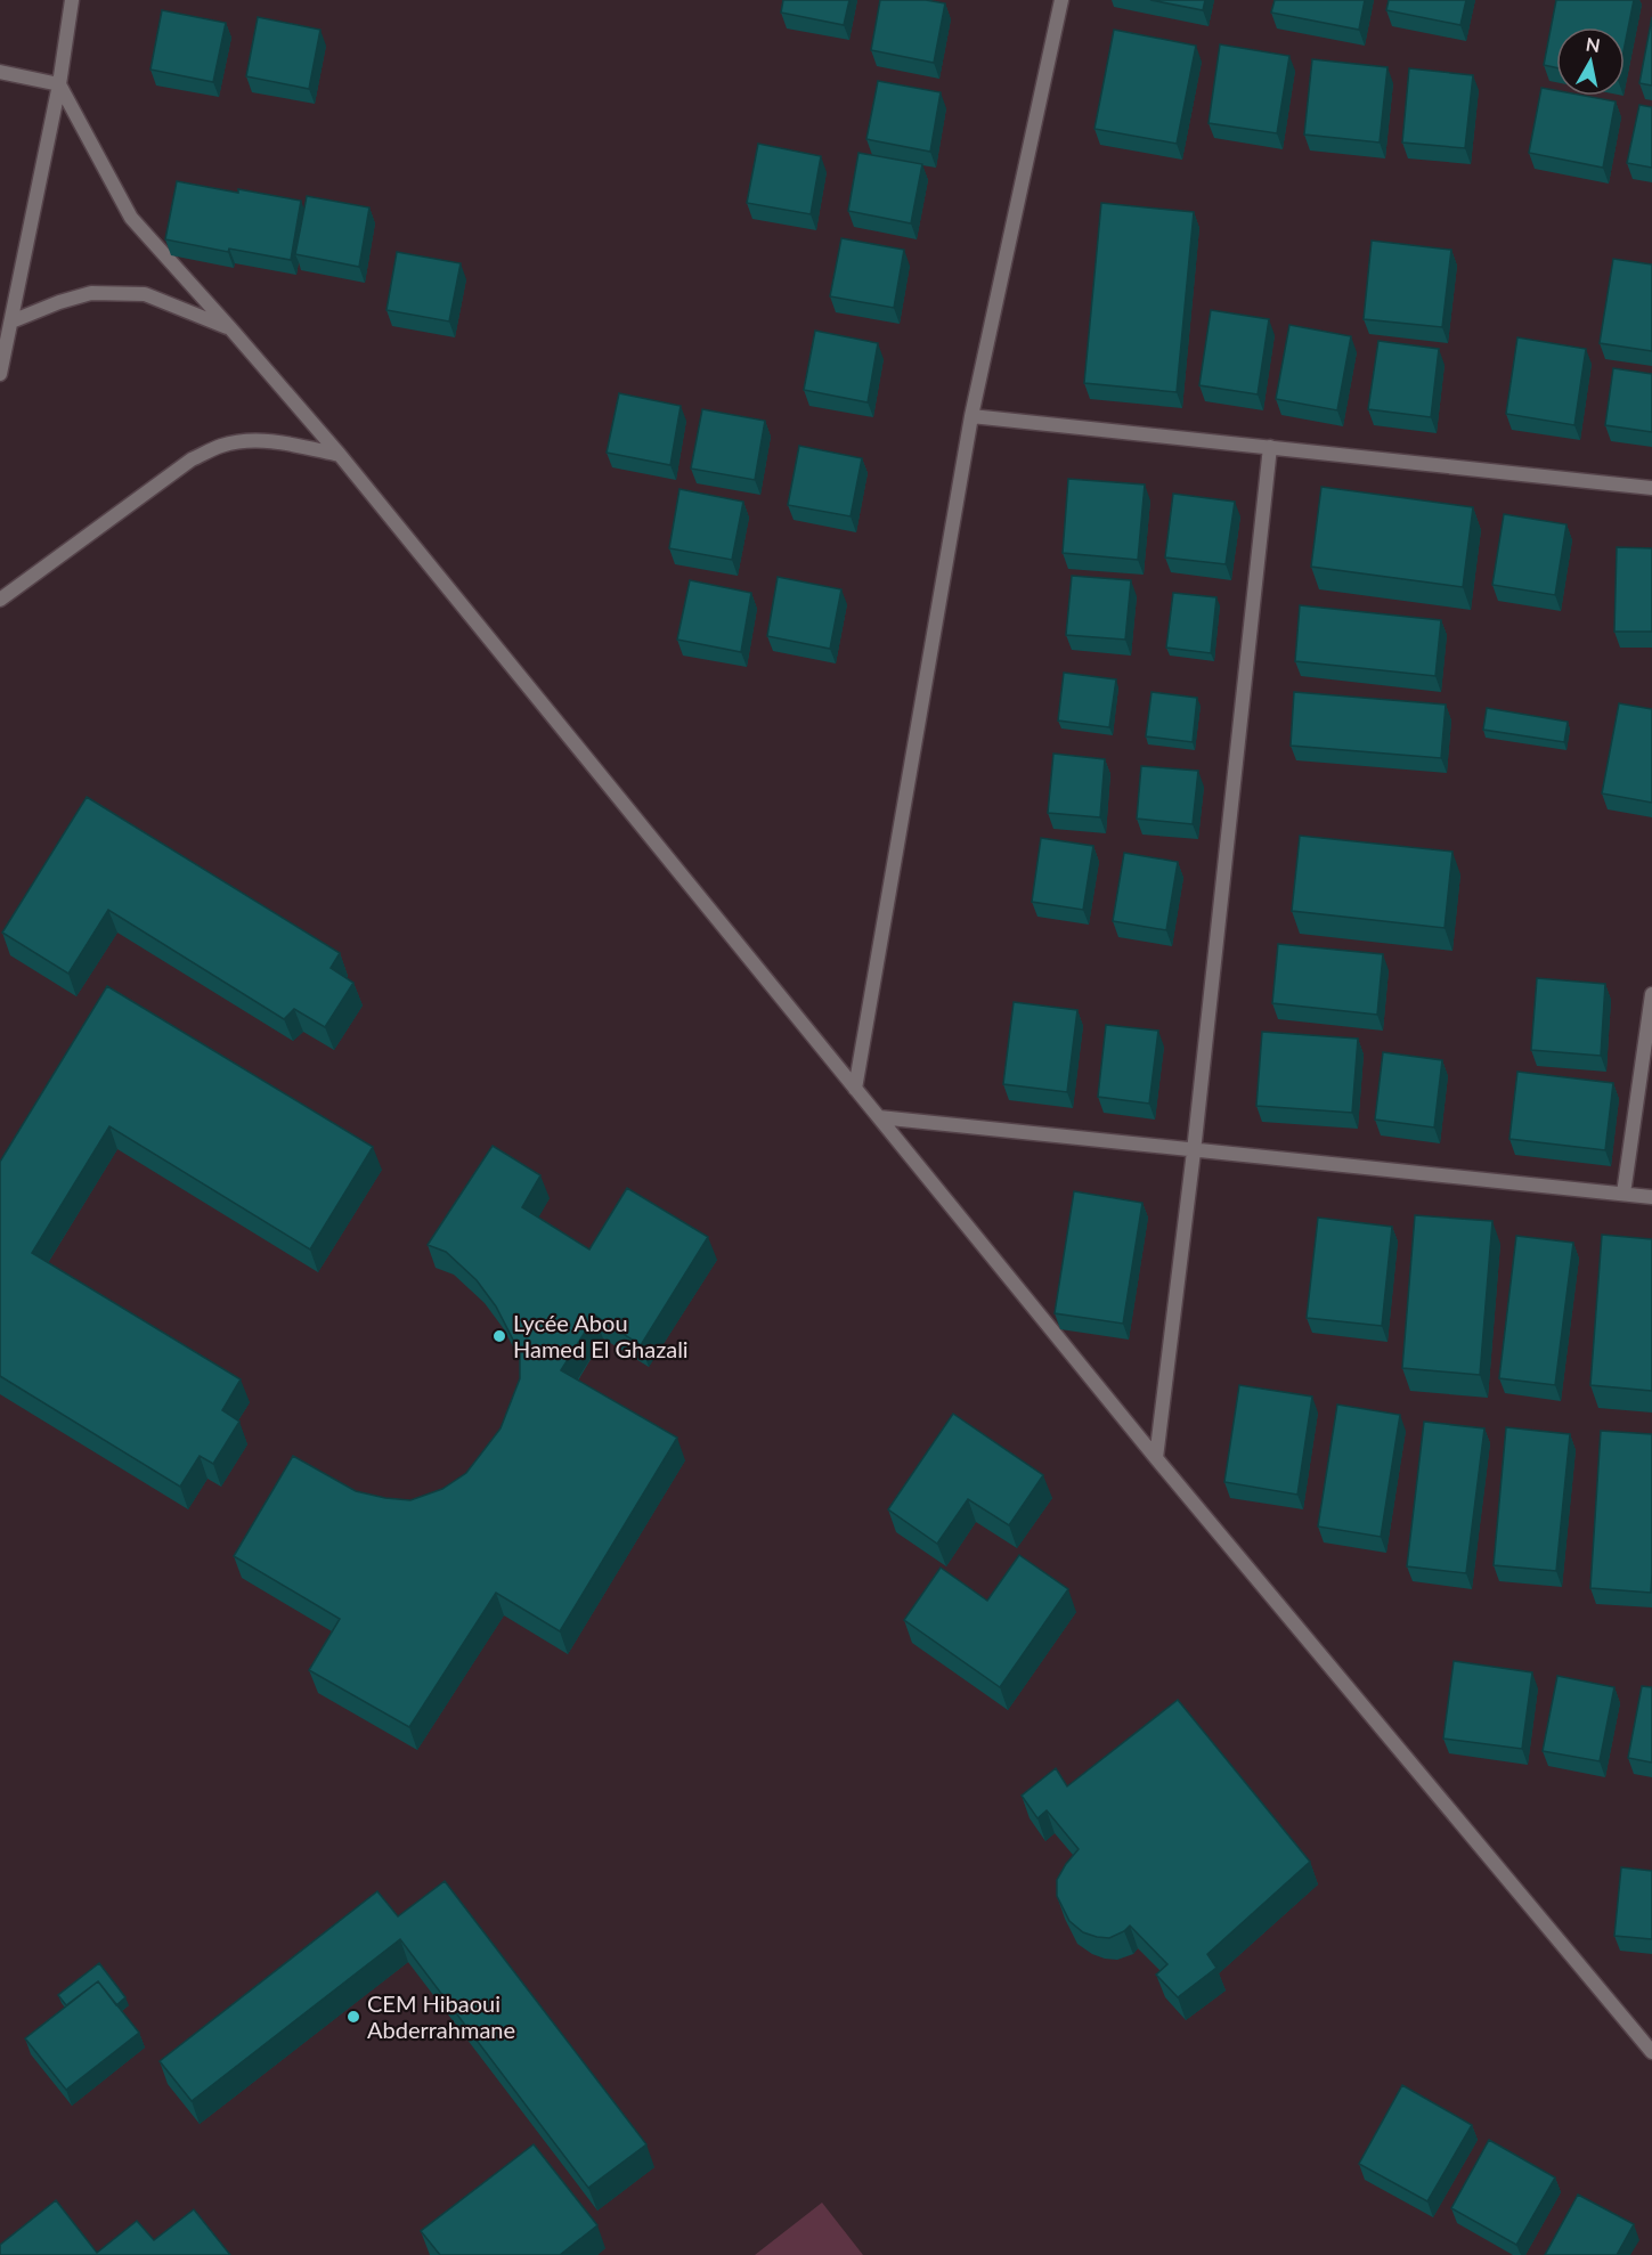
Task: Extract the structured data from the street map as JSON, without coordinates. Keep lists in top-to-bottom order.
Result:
{
  "places": ["Lycée Abou Hamed El Ghazali", "CEM Hibaoui Abderrahmane"],
  "north": "top"
}
